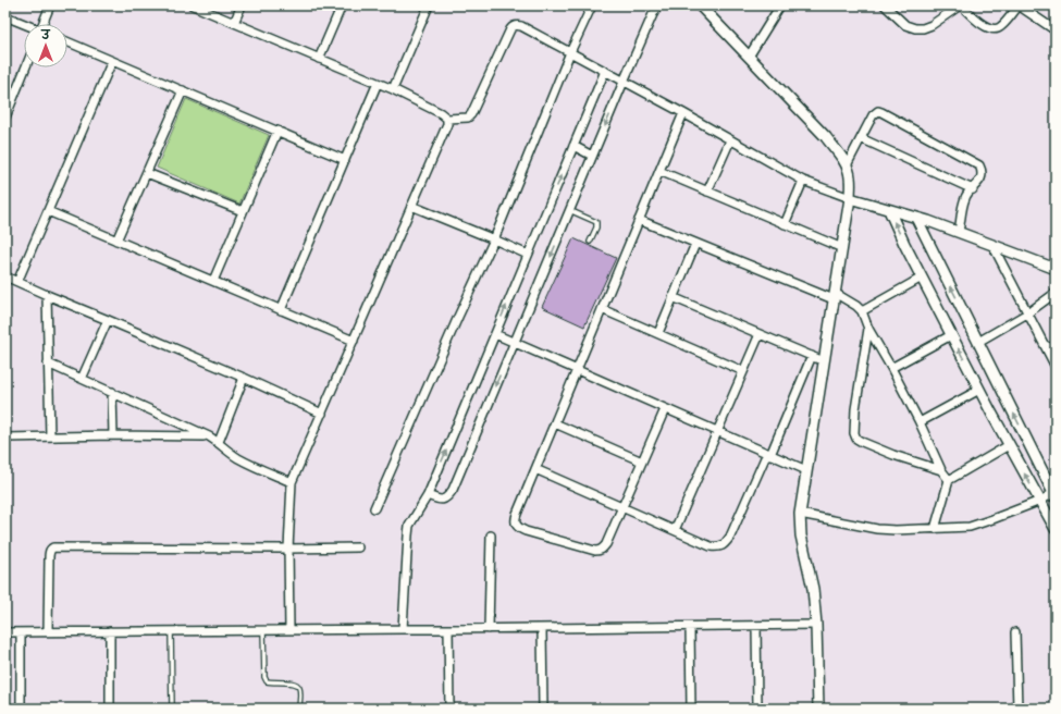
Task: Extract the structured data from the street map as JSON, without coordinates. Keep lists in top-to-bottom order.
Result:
{
  "north": "top"
}
